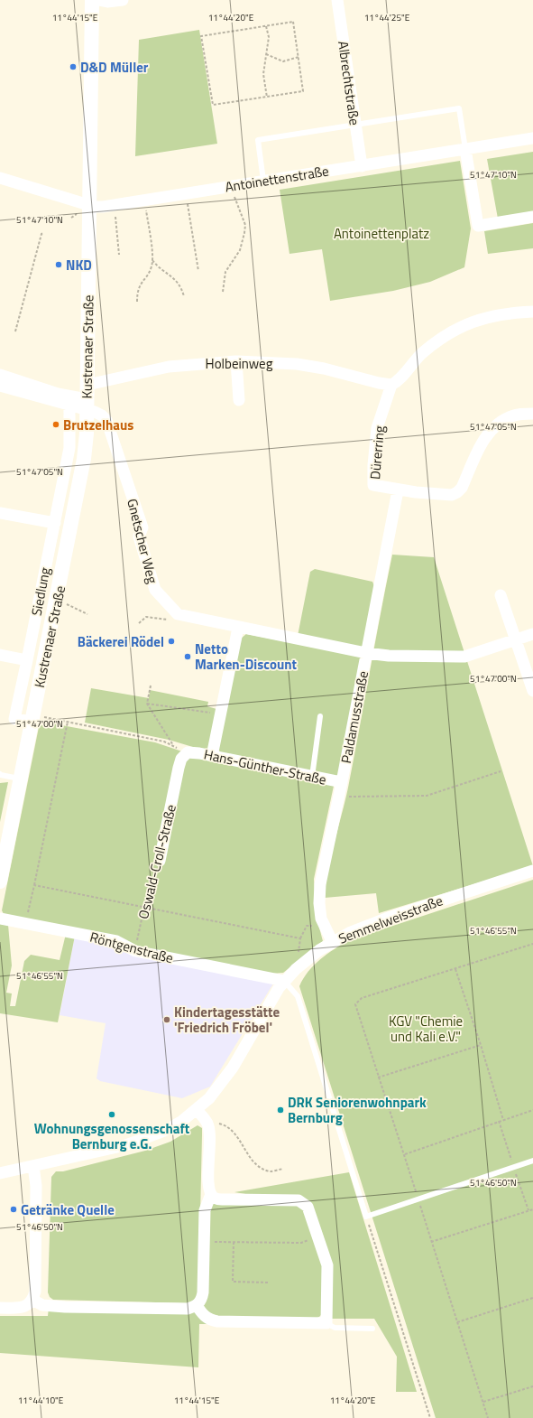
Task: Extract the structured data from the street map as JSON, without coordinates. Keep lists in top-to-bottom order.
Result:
{
  "streets": {
    "street": [
      "Albrechtstraße",
      "Antoinettenstraße",
      "Kustrenaer Straße",
      "Holbeinweg",
      "Dürerring",
      "Gnetscher Weg",
      "Siedlung",
      "Paldamusstraße",
      "Hans-Günther-Straße",
      "Oswald-Croll-Straße",
      "Semmelweisstraße",
      "Röntgenstraße"
    ]
  },
  "crossings": [
    ["Albrechtstraße", "Antoinettenstraße"],
    ["Antoinettenstraße", "Kustrenaer Straße"],
    ["Kustrenaer Straße", "Holbeinweg"],
    ["Kustrenaer Straße", "Gnetscher Weg"],
    ["Kustrenaer Straße", "Siedlung"],
    ["Holbeinweg", "Dürerring"],
    ["Dürerring", "Paldamusstraße"],
    ["Gnetscher Weg", "Siedlung"],
    ["Paldamusstraße", "Hans-Günther-Straße"],
    ["Paldamusstraße", "Semmelweisstraße"],
    ["Hans-Günther-Straße", "Oswald-Croll-Straße"],
    ["Oswald-Croll-Straße", "Röntgenstraße"],
    ["Semmelweisstraße", "Röntgenstraße"]
  ],
  "parks": ["Antoinettenplatz", "KGV \"Chemie und Kali e.V.\""],
  "places": [
    "D&D Müller",
    "NKD",
    "Brutzelhaus",
    "Bäckerei Rödel",
    "Netto Marken-Discount",
    "Kindertagesstätte 'Friedrich Fröbel'",
    "DRK Seniorenwohnpark Bernburg",
    "Wohnungsgenossenschaft Bernburg e.G.",
    "Getränke Quelle"
  ],
  "coordinates": [
    "11°44'15\"E",
    "11°44'20\"E",
    "11°44'25\"E",
    "51°47'10\"N",
    "51°47'05\"N",
    "51°47'00\"N",
    "51°46'55\"N",
    "51°46'50\"N",
    "11°44'10\"E"
  ]
}
